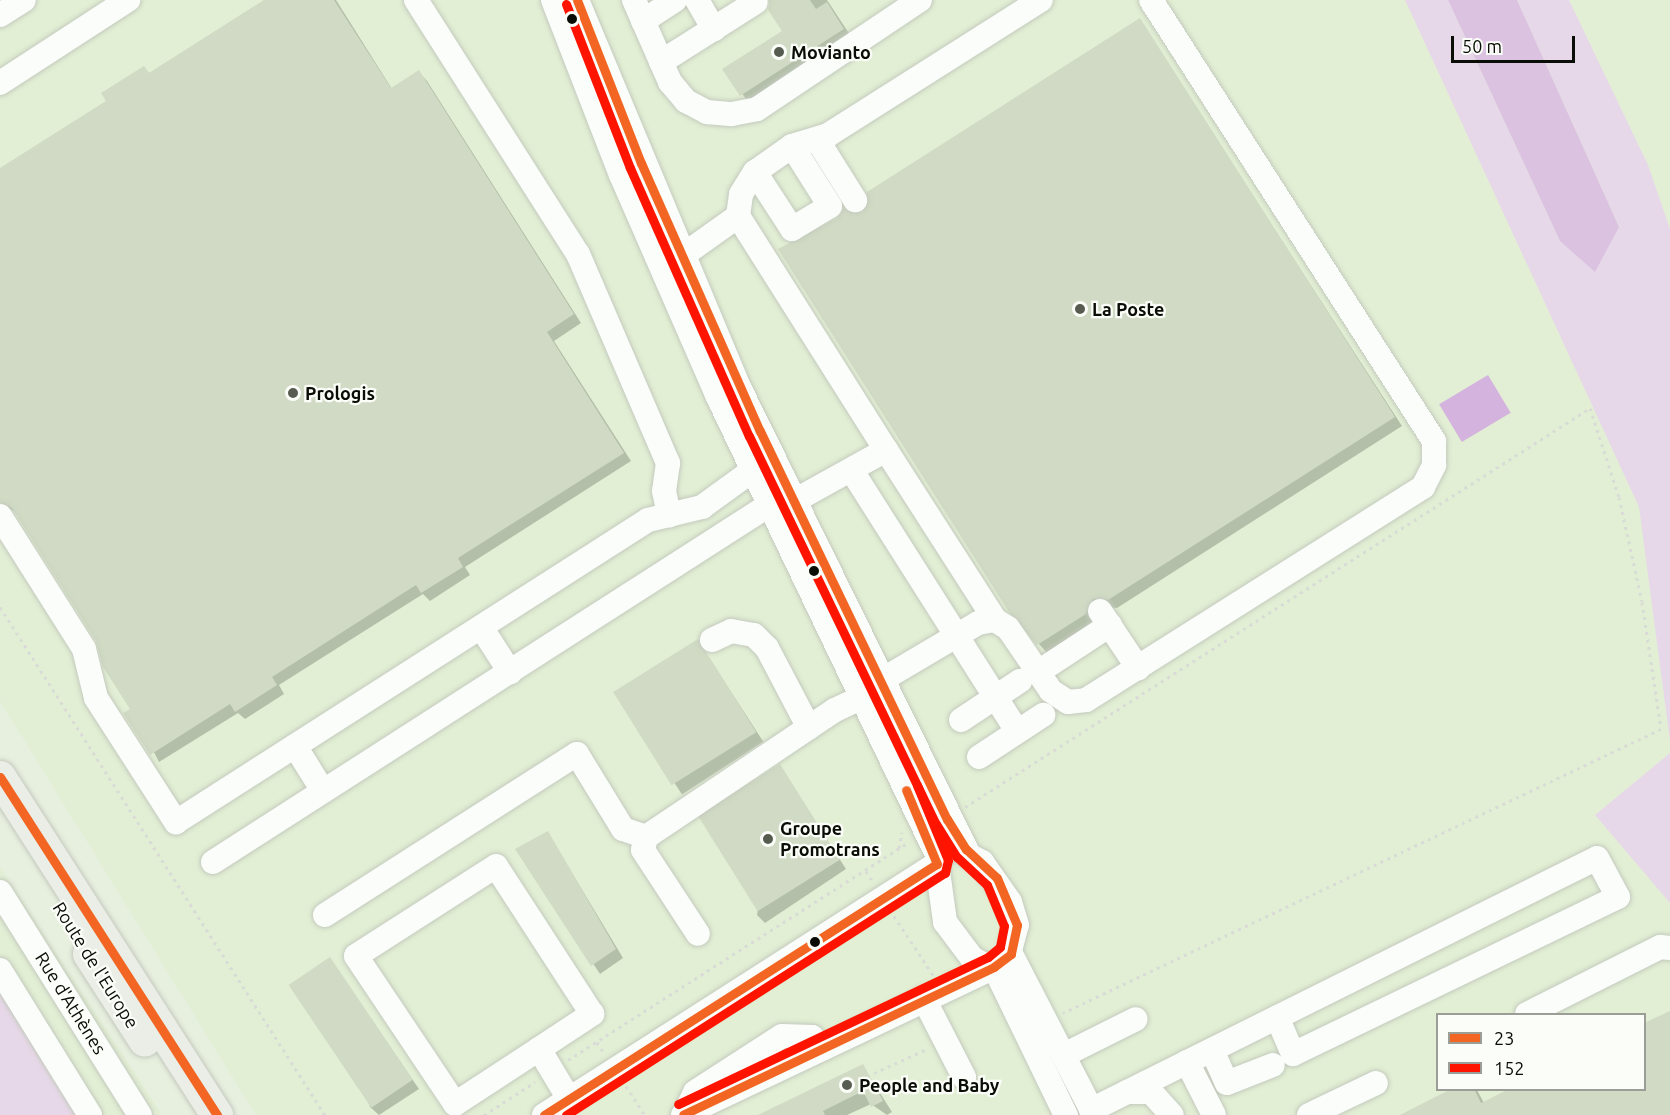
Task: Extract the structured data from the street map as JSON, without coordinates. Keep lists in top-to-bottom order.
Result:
{
  "streets": {
    "main road": ["Route de l'Europe"],
    "street": ["Rue d'Athènes"]
  },
  "places": [
    "Movianto",
    "La Poste",
    "Prologis",
    "Groupe Promotrans",
    "People and Baby"
  ],
  "lines": ["transit line 23", "transit line 152"],
  "legend": ["23", "152"],
  "scale_bar": "50 m"
}
